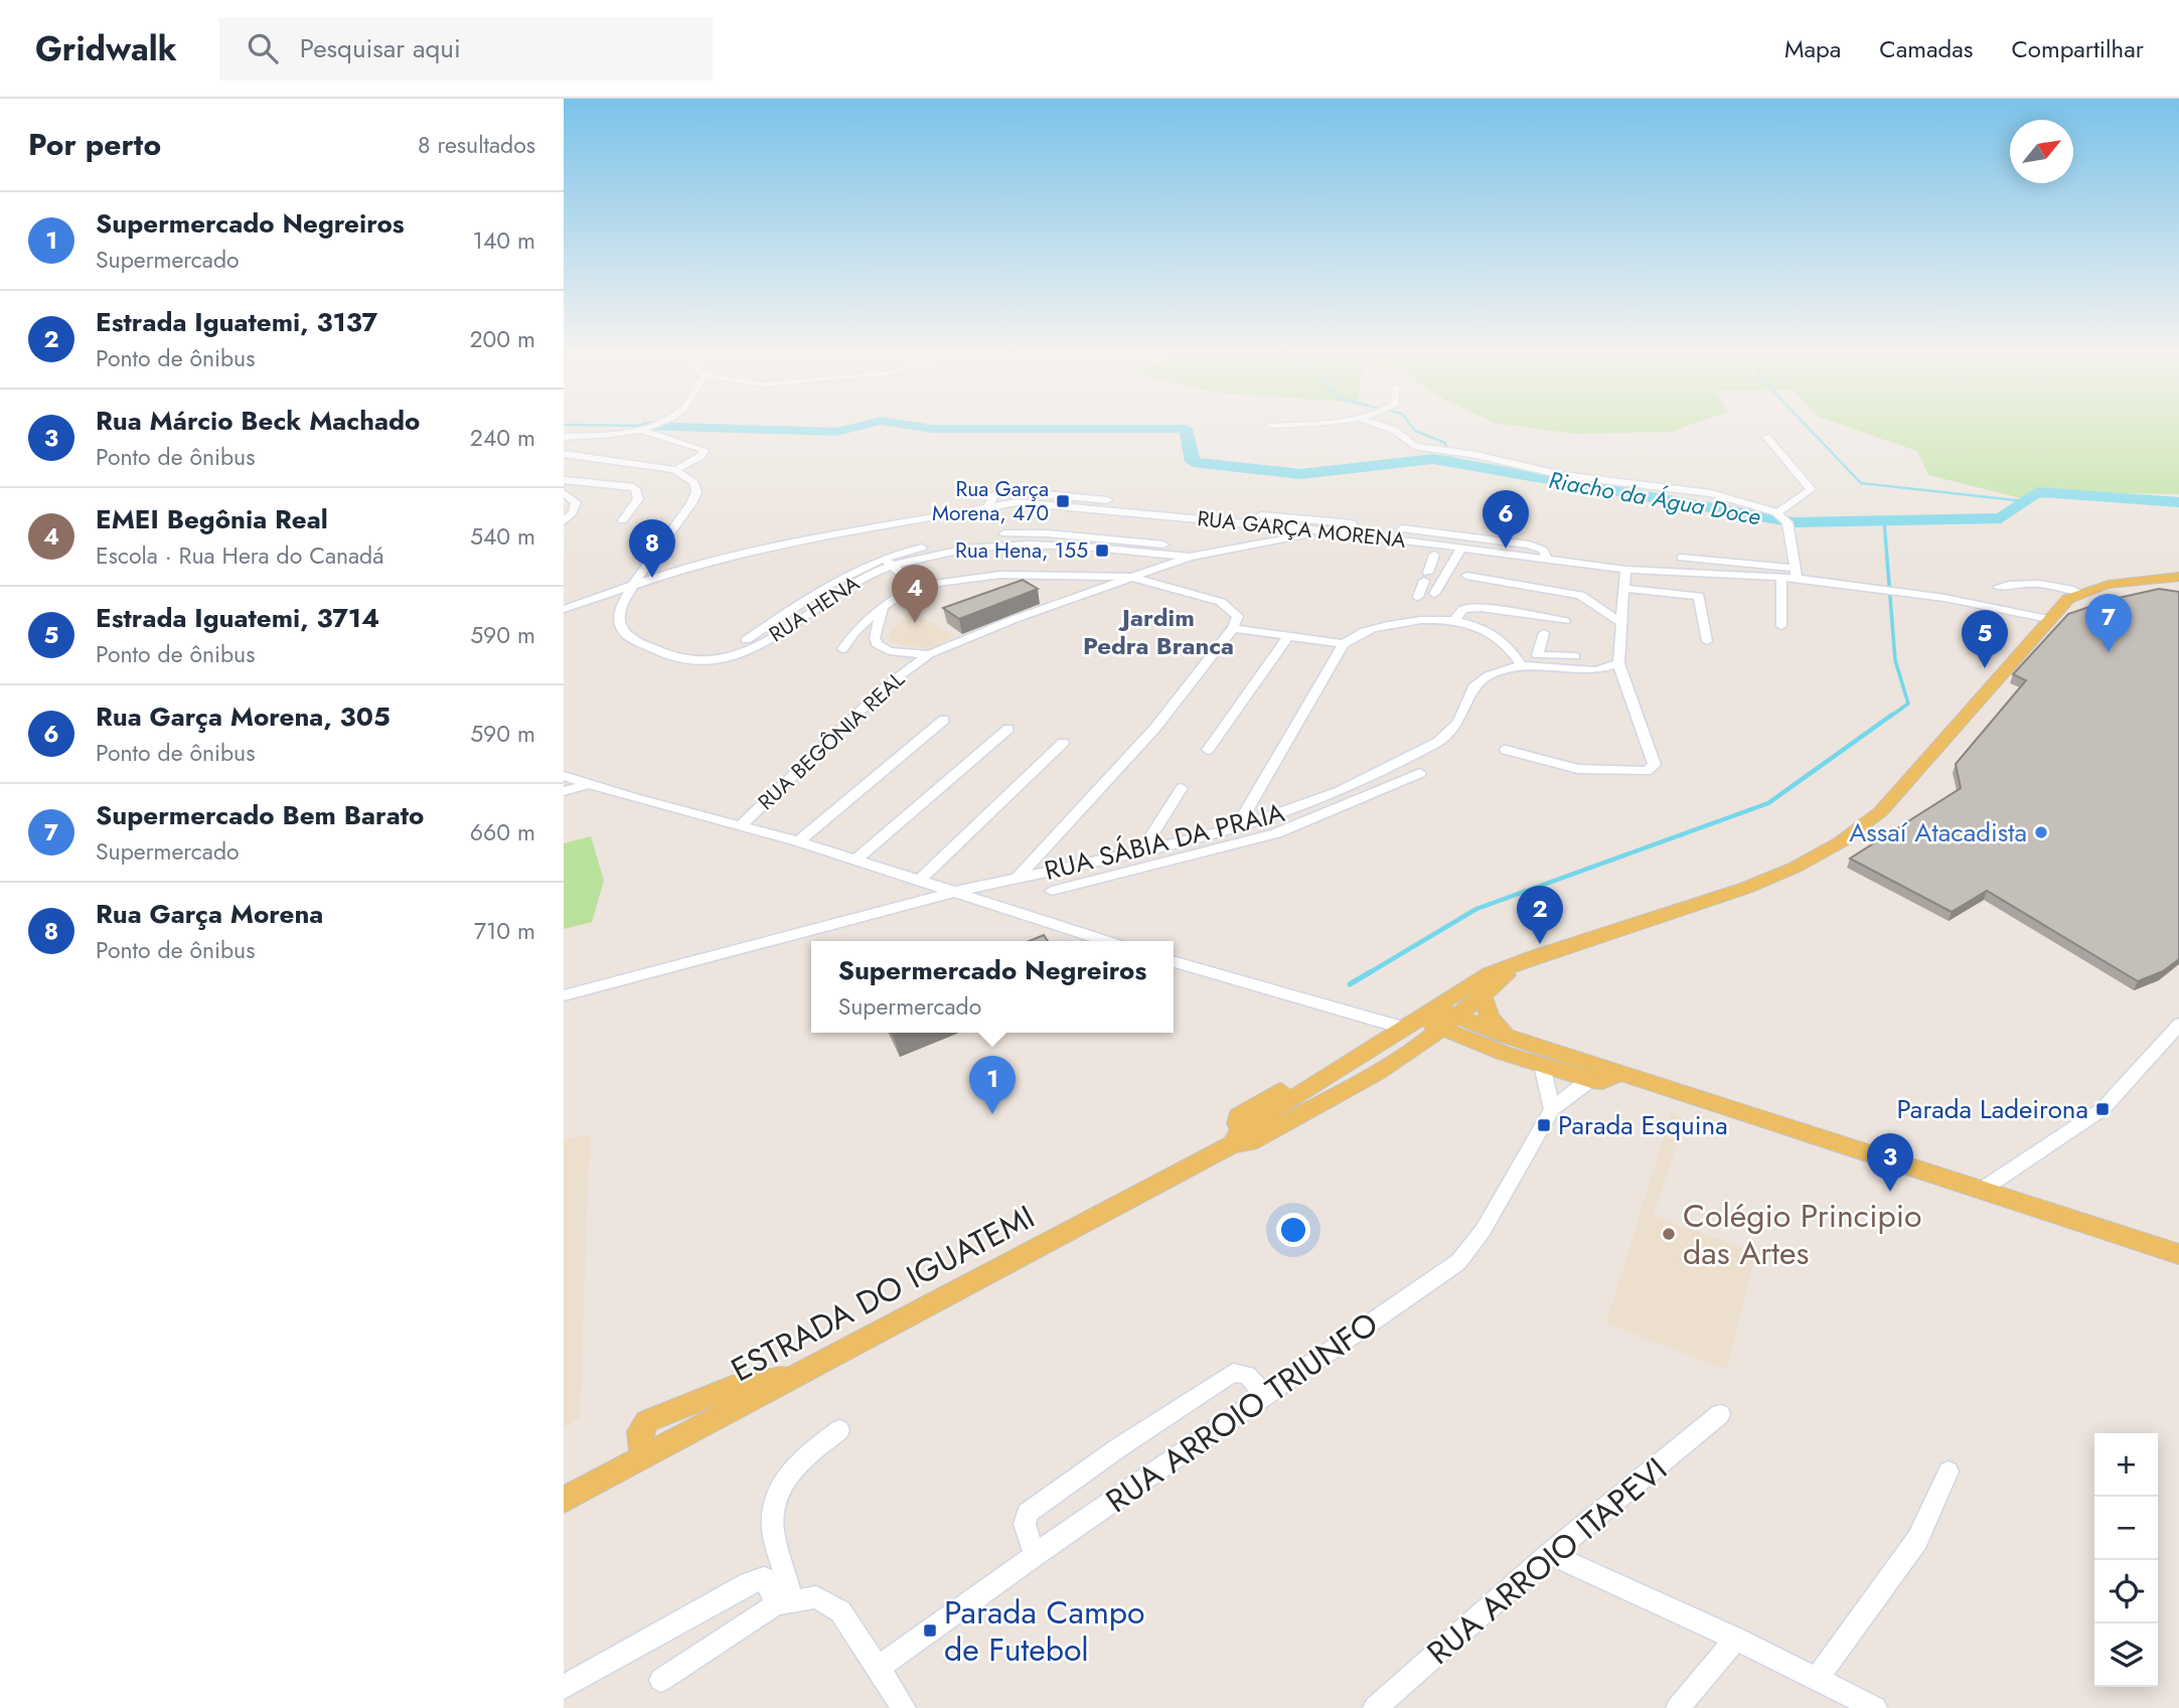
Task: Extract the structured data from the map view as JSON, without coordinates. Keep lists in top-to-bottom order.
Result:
{
  "streets": {
    "main road": ["ESTRADA DO IGUATEMI"],
    "street": [
      "RUA GARÇA MORENA",
      "RUA HENA",
      "RUA BEGÔNIA REAL",
      "RUA SÁBIA DA PRAIA",
      "RUA ARROIO TRIUNFO",
      "RUA ARROIO ITAPEVI"
    ]
  },
  "crossings": [
    ["RUA GARÇA MORENA", "RUA HENA"],
    ["RUA GARÇA MORENA", "RUA BEGÔNIA REAL"],
    ["RUA GARÇA MORENA", "ESTRADA DO IGUATEMI"],
    ["RUA HENA", "RUA BEGÔNIA REAL"]
  ],
  "districts": ["Jardim Pedra Branca"],
  "water": ["Riacho da Água Doce"],
  "places": {
    "transit": [
      "Rua Garça Morena, 470",
      "Rua Hena, 155",
      "Parada Ladeirona",
      "Parada Esquina",
      "Parada Campo de Futebol"
    ],
    "other": ["Assaí Atacadista", "Colégio Principio das Artes"]
  },
  "north": "top right",
  "page": {
    "header": "Gridwalk",
    "search": "Pesquisar aqui",
    "nav": ["Mapa", "Camadas", "Compartilhar"],
    "heading": ["Por perto", "8 resultados"],
    "list": [
      {
        "mark": "1",
        "name": "Supermercado Negreiros",
        "note": "Supermercado",
        "value": "140 m"
      },
      {
        "mark": "2",
        "name": "Estrada Iguatemi, 3137",
        "note": "Ponto de ônibus",
        "value": "200 m"
      },
      {
        "mark": "3",
        "name": "Rua Márcio Beck Machado",
        "note": "Ponto de ônibus",
        "value": "240 m"
      },
      {
        "mark": "4",
        "name": "EMEI Begônia Real",
        "note": "Escola · Rua Hera do Canadá",
        "value": "540 m"
      },
      {
        "mark": "5",
        "name": "Estrada Iguatemi, 3714",
        "note": "Ponto de ônibus",
        "value": "590 m"
      },
      {
        "mark": "6",
        "name": "Rua Garça Morena, 305",
        "note": "Ponto de ônibus",
        "value": "590 m"
      },
      {
        "mark": "7",
        "name": "Supermercado Bem Barato",
        "note": "Supermercado",
        "value": "660 m"
      },
      {
        "mark": "8",
        "name": "Rua Garça Morena",
        "note": "Ponto de ônibus",
        "value": "710 m"
      }
    ],
    "pins": [
      "6",
      "8",
      "4",
      "7",
      "5",
      "2",
      "1",
      "3"
    ],
    "popup": ["Supermercado Negreiros", "Supermercado"],
    "map_buttons": ["+", "−"]
  }
}
